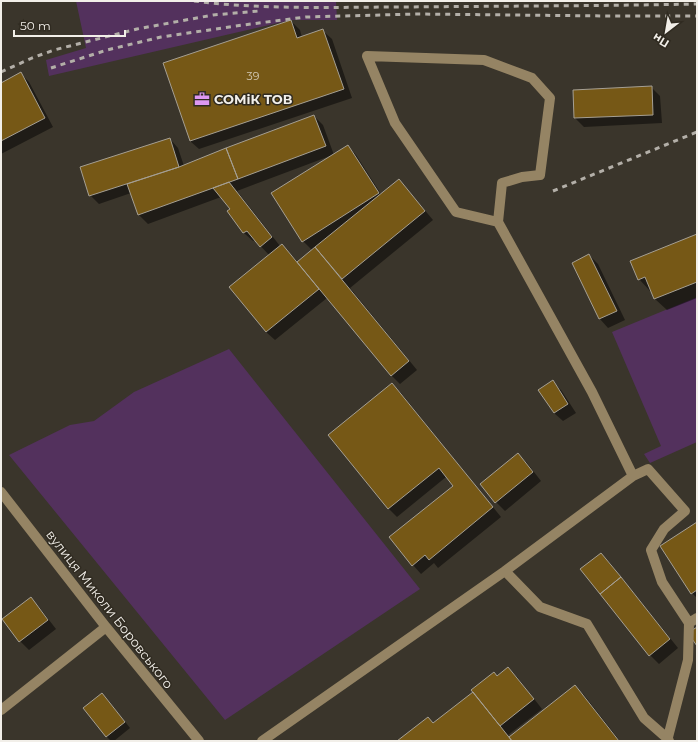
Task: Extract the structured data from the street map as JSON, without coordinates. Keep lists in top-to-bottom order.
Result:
{
  "streets": {
    "street": ["вулиця Миколи Боровського"]
  },
  "places": {
    "office": ["СОМіК ТОВ"]
  },
  "house_numbers": ["39"],
  "scale_bar": "50 m",
  "north": "bottom left"
}
